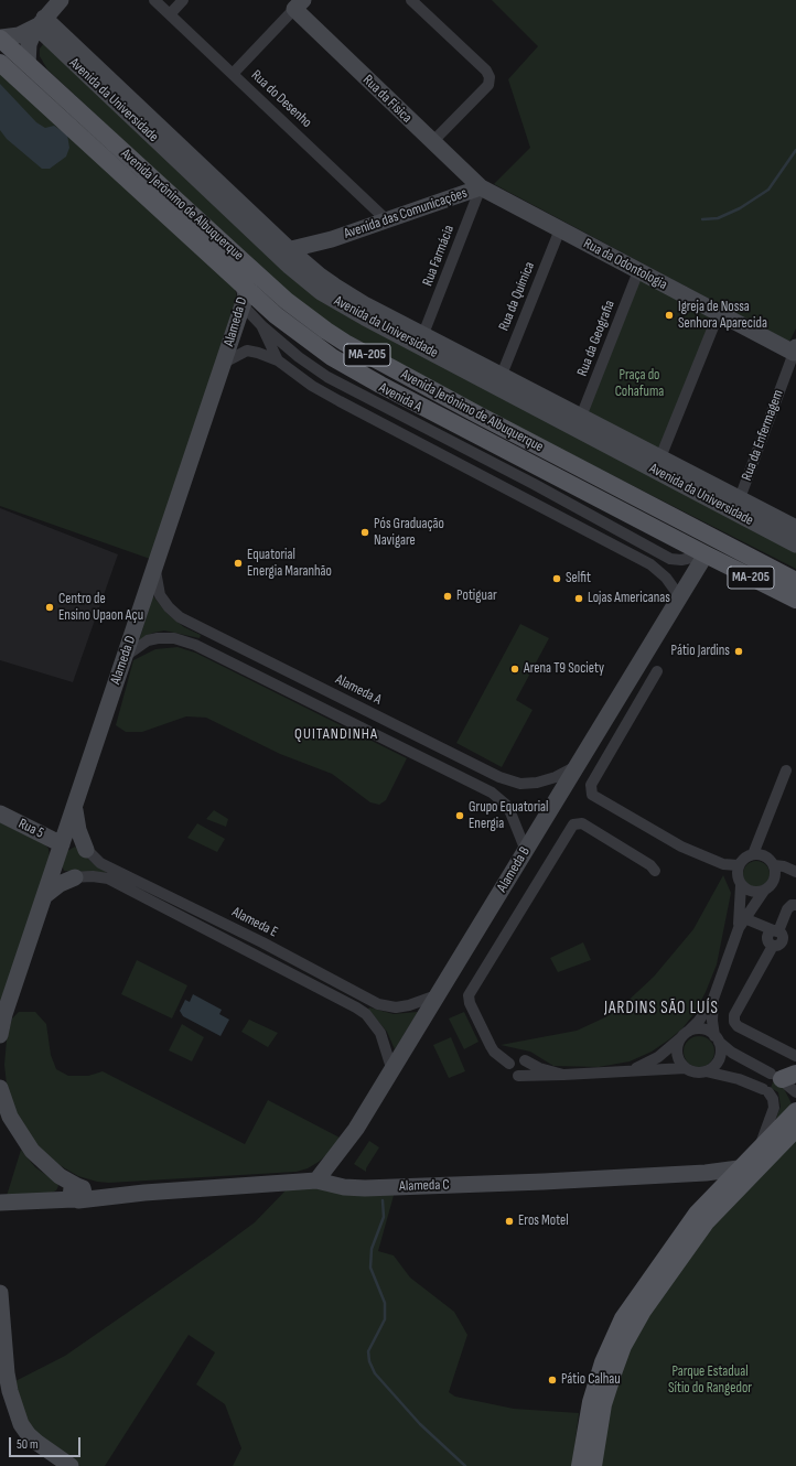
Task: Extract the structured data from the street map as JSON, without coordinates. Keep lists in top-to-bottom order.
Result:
{
  "streets": {
    "main road": ["Avenida Jerônimo de Albuquerque", "MA-205"],
    "street": [
      "Rua do Desenho",
      "Rua da Física",
      "Avenida da Universidade",
      "Avenida das Comunicações",
      "Rua Farmácia",
      "Rua da Odontologia",
      "Rua da Química",
      "Alameda D",
      "Rua da Geografia",
      "Avenida A",
      "Rua da Enfermagem",
      "Alameda A",
      "Rua 5",
      "Alameda B",
      "Alameda E",
      "Alameda C"
    ]
  },
  "crossings": [
    ["Rua do Desenho", "Avenida das Comunicações"],
    ["Rua da Física", "Avenida das Comunicações"],
    ["Rua da Física", "Rua Farmácia"],
    ["Rua da Física", "Rua da Odontologia"],
    ["Avenida da Universidade", "Avenida das Comunicações"],
    ["Avenida da Universidade", "Rua Farmácia"],
    ["Avenida da Universidade", "Rua da Química"],
    ["Avenida da Universidade", "Rua da Geografia"],
    ["Avenida da Universidade", "Rua da Enfermagem"],
    ["Avenida Jerônimo de Albuquerque", "Alameda D"],
    ["Avenida Jerônimo de Albuquerque", "Avenida A"],
    ["Avenida Jerônimo de Albuquerque", "Alameda B"],
    ["Avenida das Comunicações", "Rua Farmácia"],
    ["Avenida das Comunicações", "Rua da Odontologia"],
    ["Rua Farmácia", "Rua da Odontologia"],
    ["Rua da Odontologia", "Rua da Química"],
    ["Rua da Odontologia", "Rua da Geografia"],
    ["Rua da Odontologia", "Rua da Enfermagem"],
    ["Alameda D", "Avenida A"],
    ["Alameda D", "Alameda A"],
    ["Alameda D", "Rua 5"],
    ["Alameda D", "Alameda E"],
    ["Avenida A", "Alameda B"],
    ["Alameda A", "Alameda B"],
    ["Rua 5", "Alameda E"],
    ["Alameda B", "Alameda E"],
    ["Alameda B", "Alameda C"]
  ],
  "districts": ["QUITANDINHA", "JARDINS SÃO LUÍS"],
  "parks": ["Praça do Cohafuma", "Parque Estadual Sítio do Rangedor"],
  "places": [
    "Igreja de Nossa Senhora Aparecida",
    "Pós Graduação Navigare",
    "Equatorial Energia Maranhão",
    "Selfit",
    "Potiguar",
    "Lojas Americanas",
    "Centro de Ensino Upaon Açu",
    "Pátio Jardins",
    "Arena T9 Society",
    "Grupo Equatorial Energia",
    "Eros Motel",
    "Pátio Calhau"
  ],
  "scale_bar": "50 m"
}
